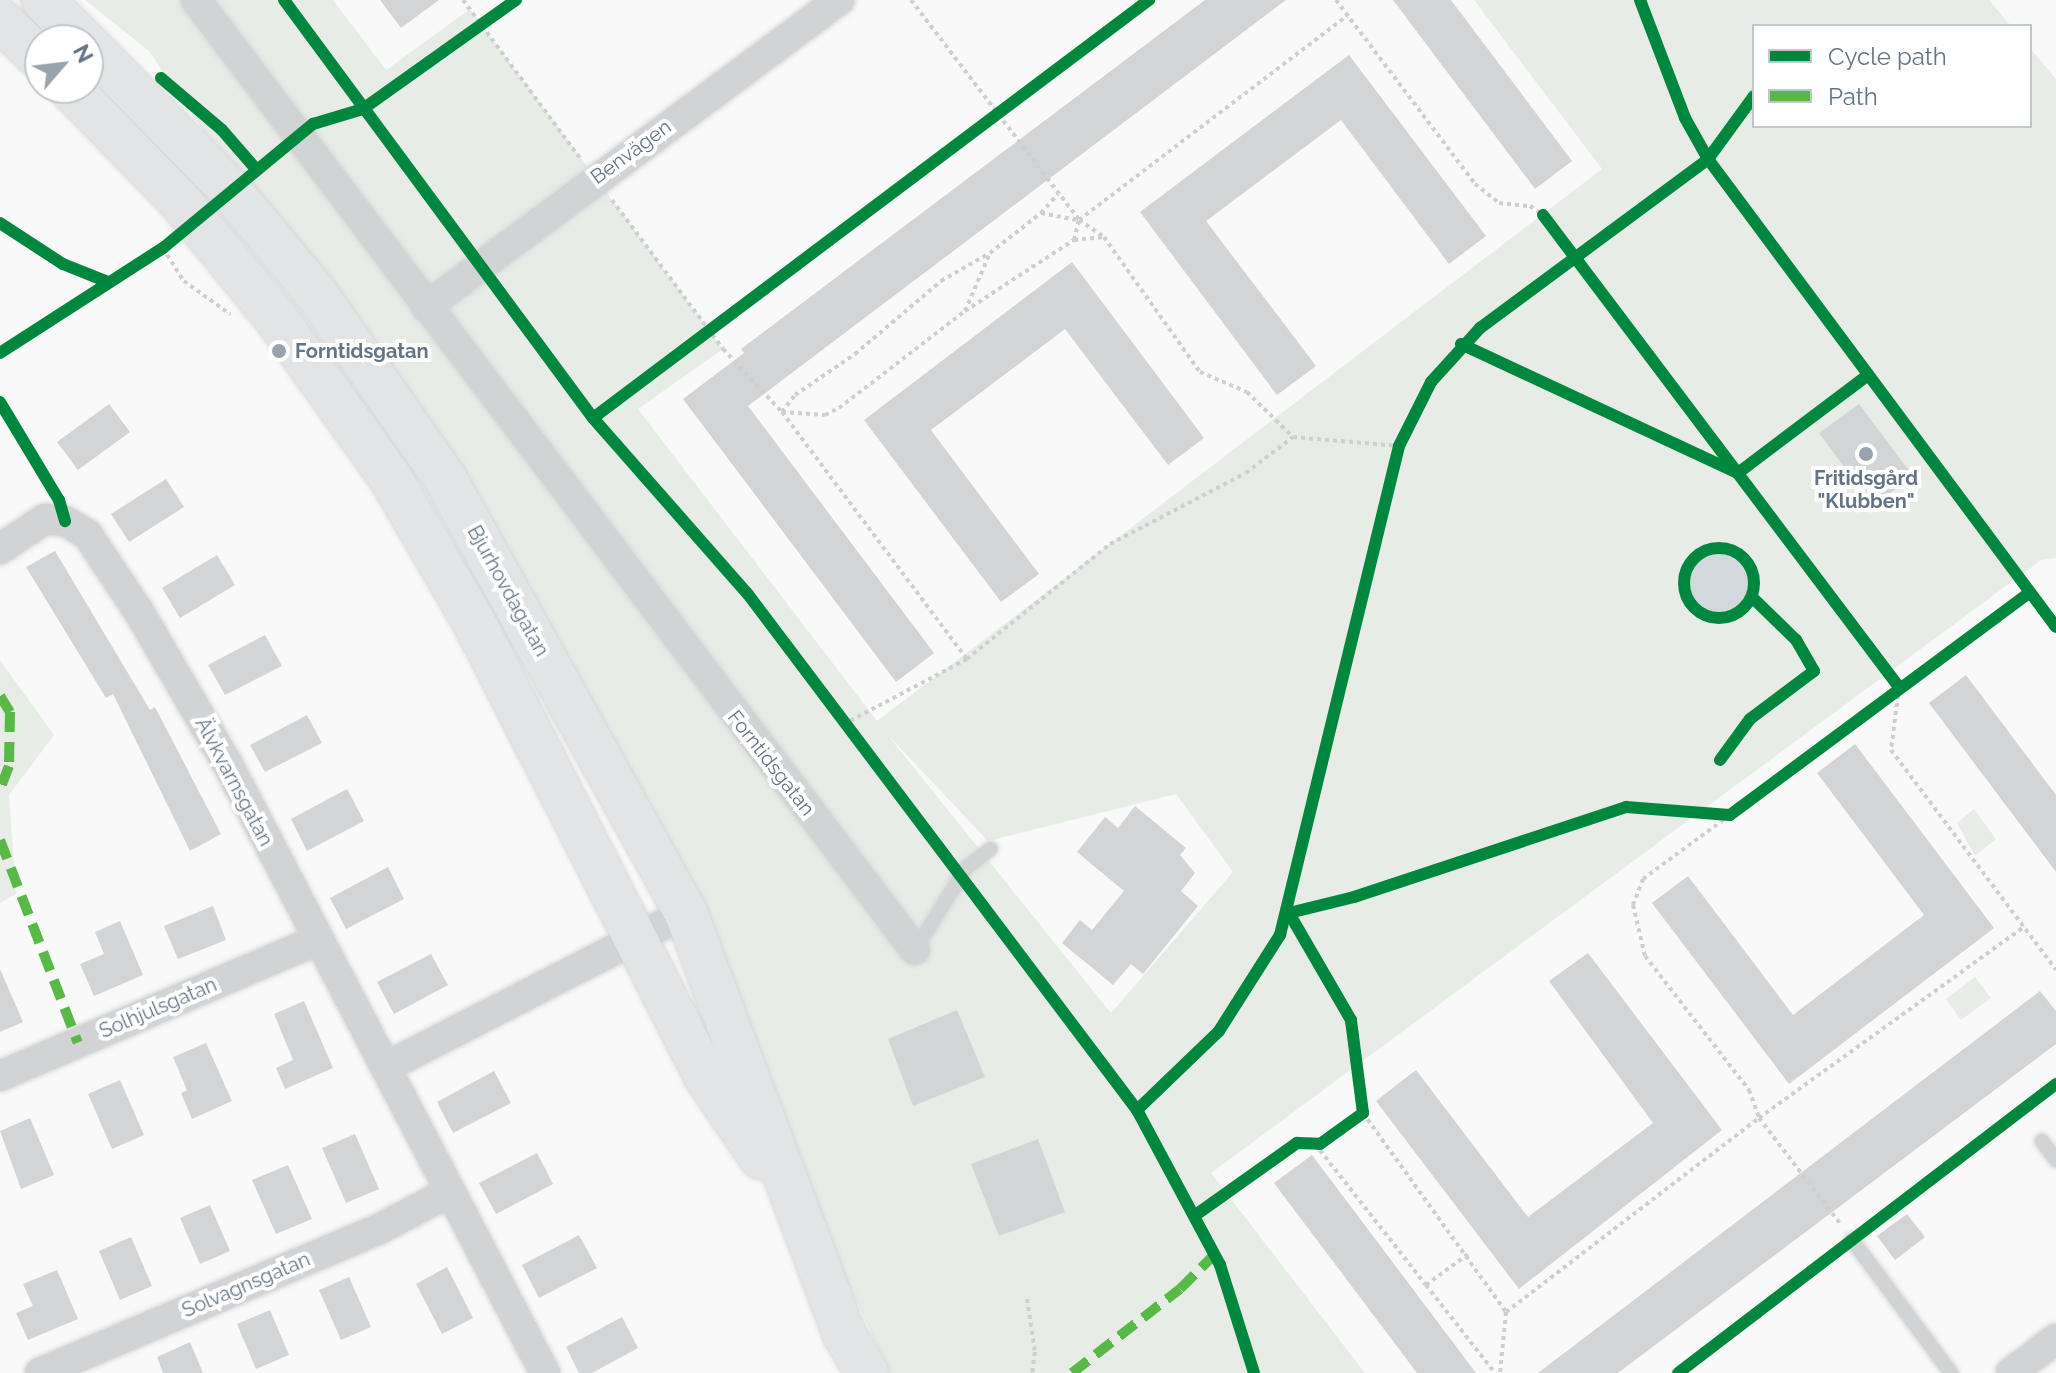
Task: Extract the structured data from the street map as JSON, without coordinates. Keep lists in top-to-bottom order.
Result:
{
  "streets": {
    "main road": ["Bjurhovdagatan"],
    "street": [
      "Benvägen",
      "Forntidsgatan",
      "Älvkvarnsgatan",
      "Solhjulsgatan",
      "Solvagnsgatan"
    ]
  },
  "crossings": [
    ["Benvägen", "Forntidsgatan"],
    ["Älvkvarnsgatan", "Solhjulsgatan"],
    ["Älvkvarnsgatan", "Solvagnsgatan"]
  ],
  "places": ["Forntidsgatan", "Fritidsgård \"Klubben\""],
  "legend": ["Cycle path", "Path"],
  "north": "top right"
}
